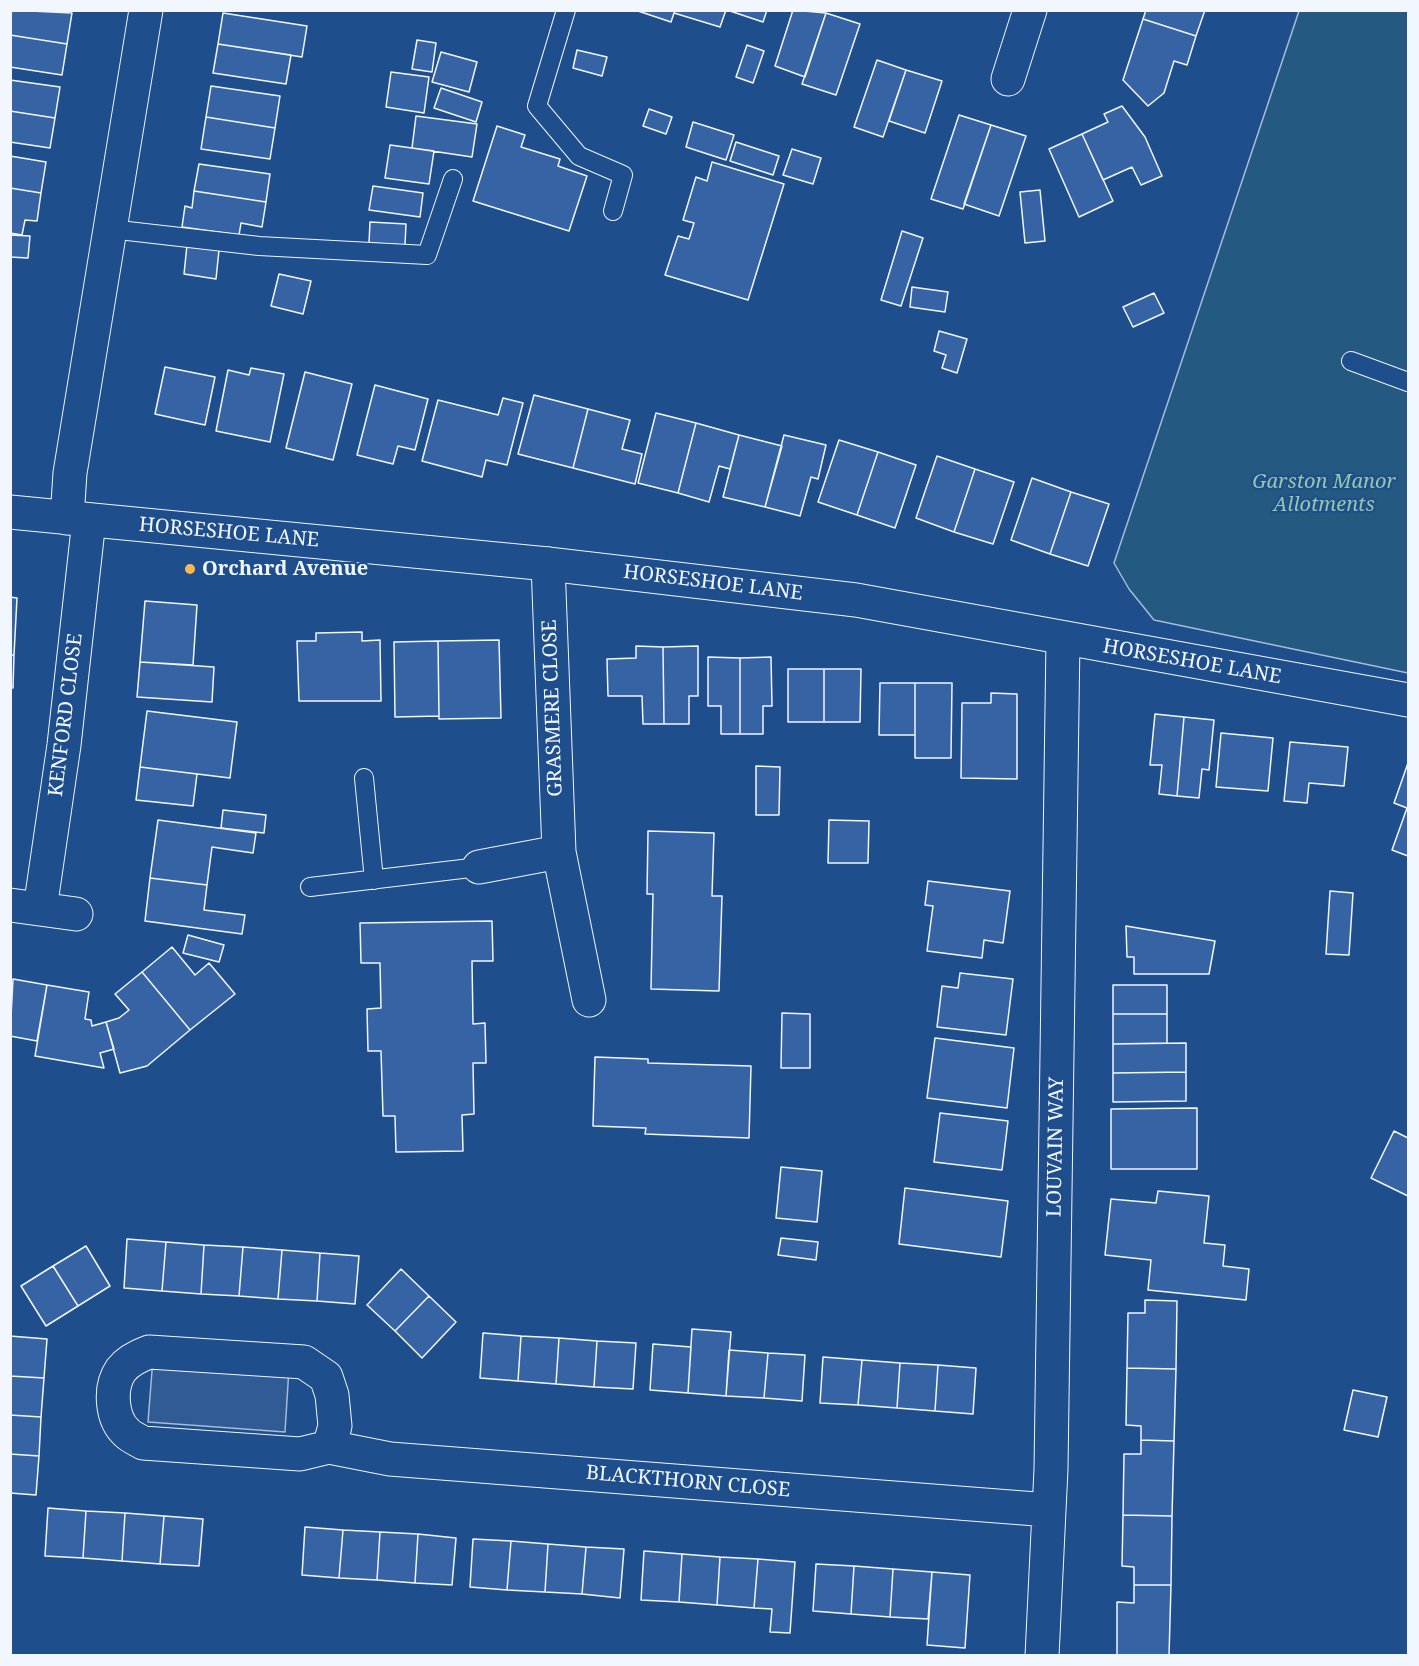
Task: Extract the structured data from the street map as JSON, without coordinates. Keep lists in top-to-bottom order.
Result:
{
  "streets": {
    "street": [
      "HORSESHOE LANE",
      "GRASMERE CLOSE",
      "KENFORD CLOSE",
      "LOUVAIN WAY",
      "BLACKTHORN CLOSE"
    ]
  },
  "crossings": [
    ["HORSESHOE LANE", "GRASMERE CLOSE"],
    ["HORSESHOE LANE", "KENFORD CLOSE"],
    ["HORSESHOE LANE", "LOUVAIN WAY"],
    ["LOUVAIN WAY", "BLACKTHORN CLOSE"]
  ],
  "parks": ["Garston Manor Allotments"],
  "places": ["Orchard Avenue"]
}
